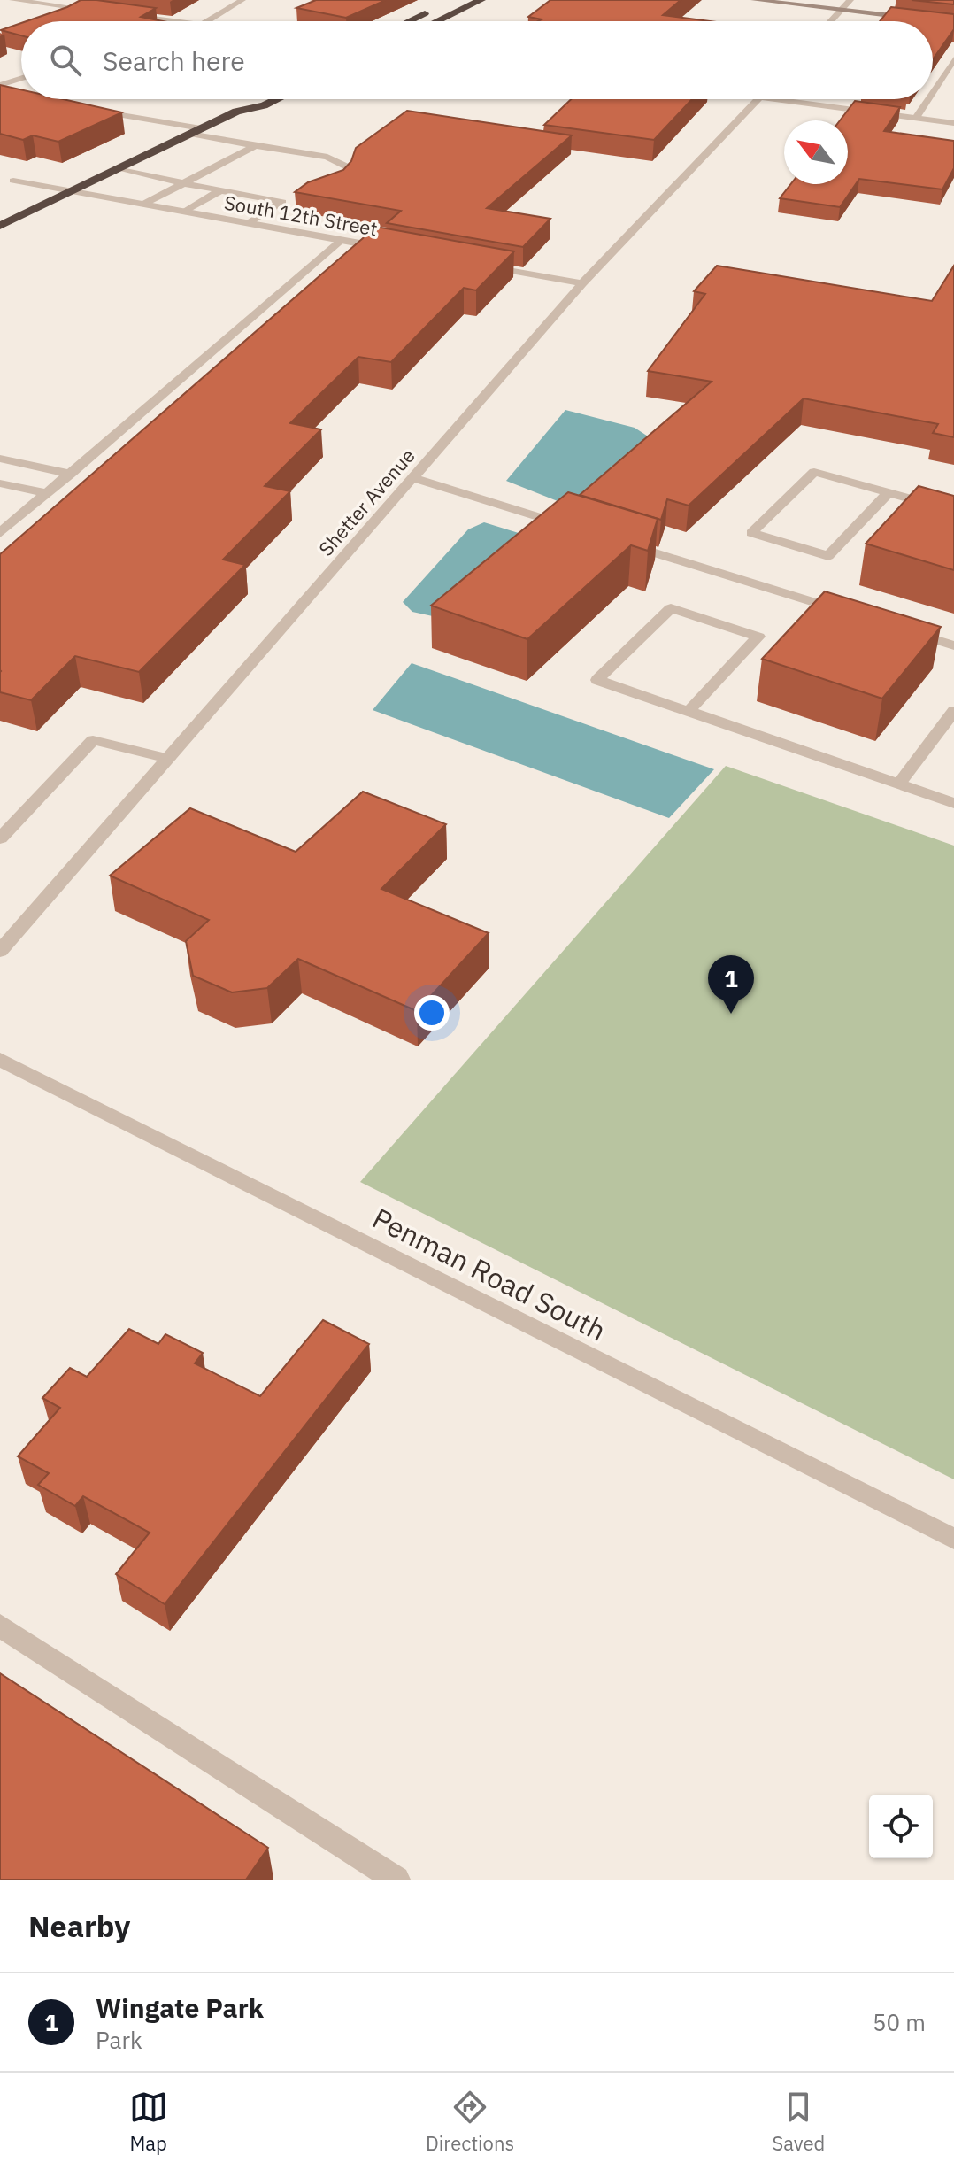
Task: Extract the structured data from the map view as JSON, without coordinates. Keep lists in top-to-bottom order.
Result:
{
  "streets": {
    "street": ["South 12th Street", "Shetter Avenue", "Penman Road South"]
  },
  "north": "top left",
  "page": {
    "search": "Search here",
    "pins": "1",
    "heading": "Nearby",
    "list": [
      {
        "mark": "1",
        "name": "Wingate Park",
        "note": "Park",
        "value": "50 m"
      }
    ],
    "nav": ["Map", "Directions", "Saved"]
  }
}
